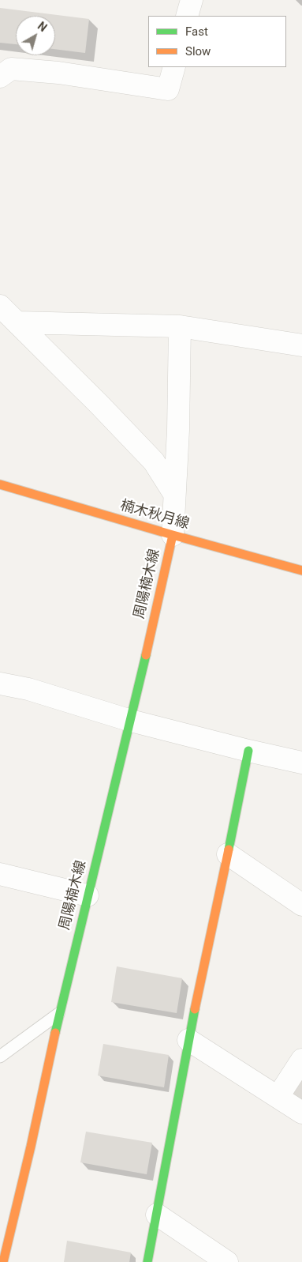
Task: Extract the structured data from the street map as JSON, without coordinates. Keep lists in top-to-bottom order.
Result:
{
  "streets": {
    "street": ["楠木秋月線", "周陽楠木線"]
  },
  "crossings": [
    ["楠木秋月線", "周陽楠木線"]
  ],
  "legend": ["Fast", "Slow"],
  "north": "top right"
}
